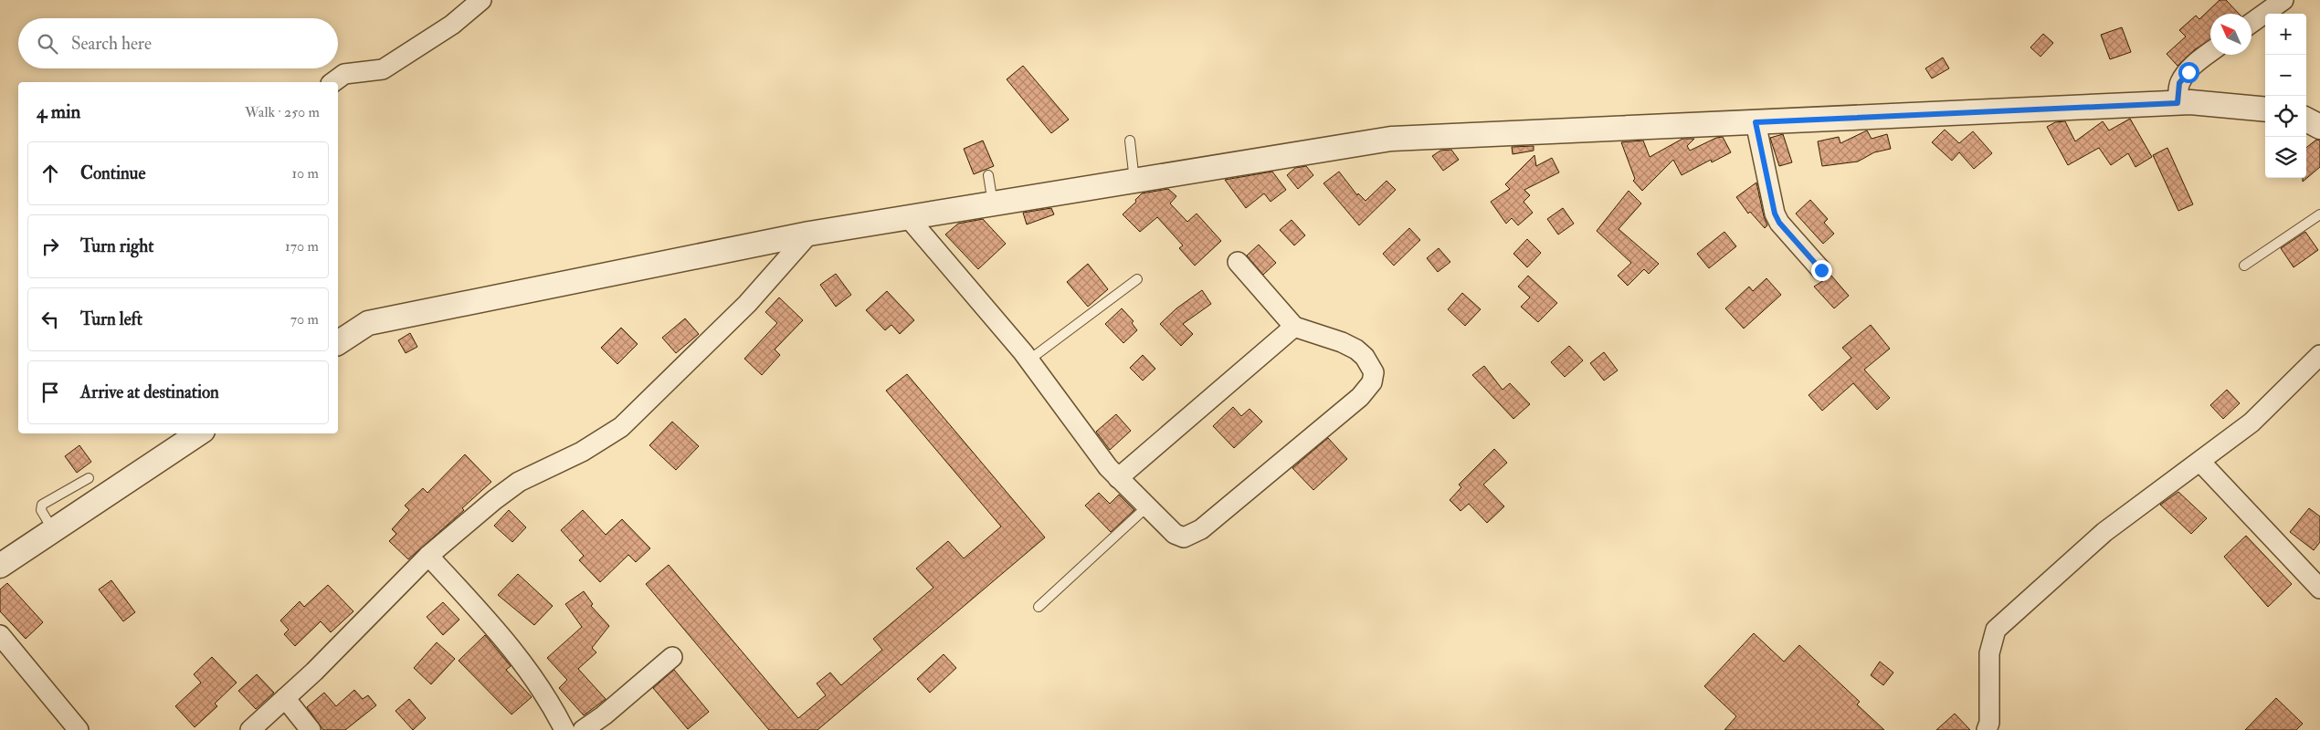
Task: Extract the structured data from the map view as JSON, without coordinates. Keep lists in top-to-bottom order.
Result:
{
  "north": "top left",
  "page": {
    "map_buttons": ["+", "−"],
    "search": "Search here",
    "heading": ["4 min", "Walk · 250 m"],
    "list": [
      ["Continue", "10 m"],
      ["Turn right", "170 m"],
      ["Turn left", "70 m"],
      "Arrive at destination"
    ]
  }
}
